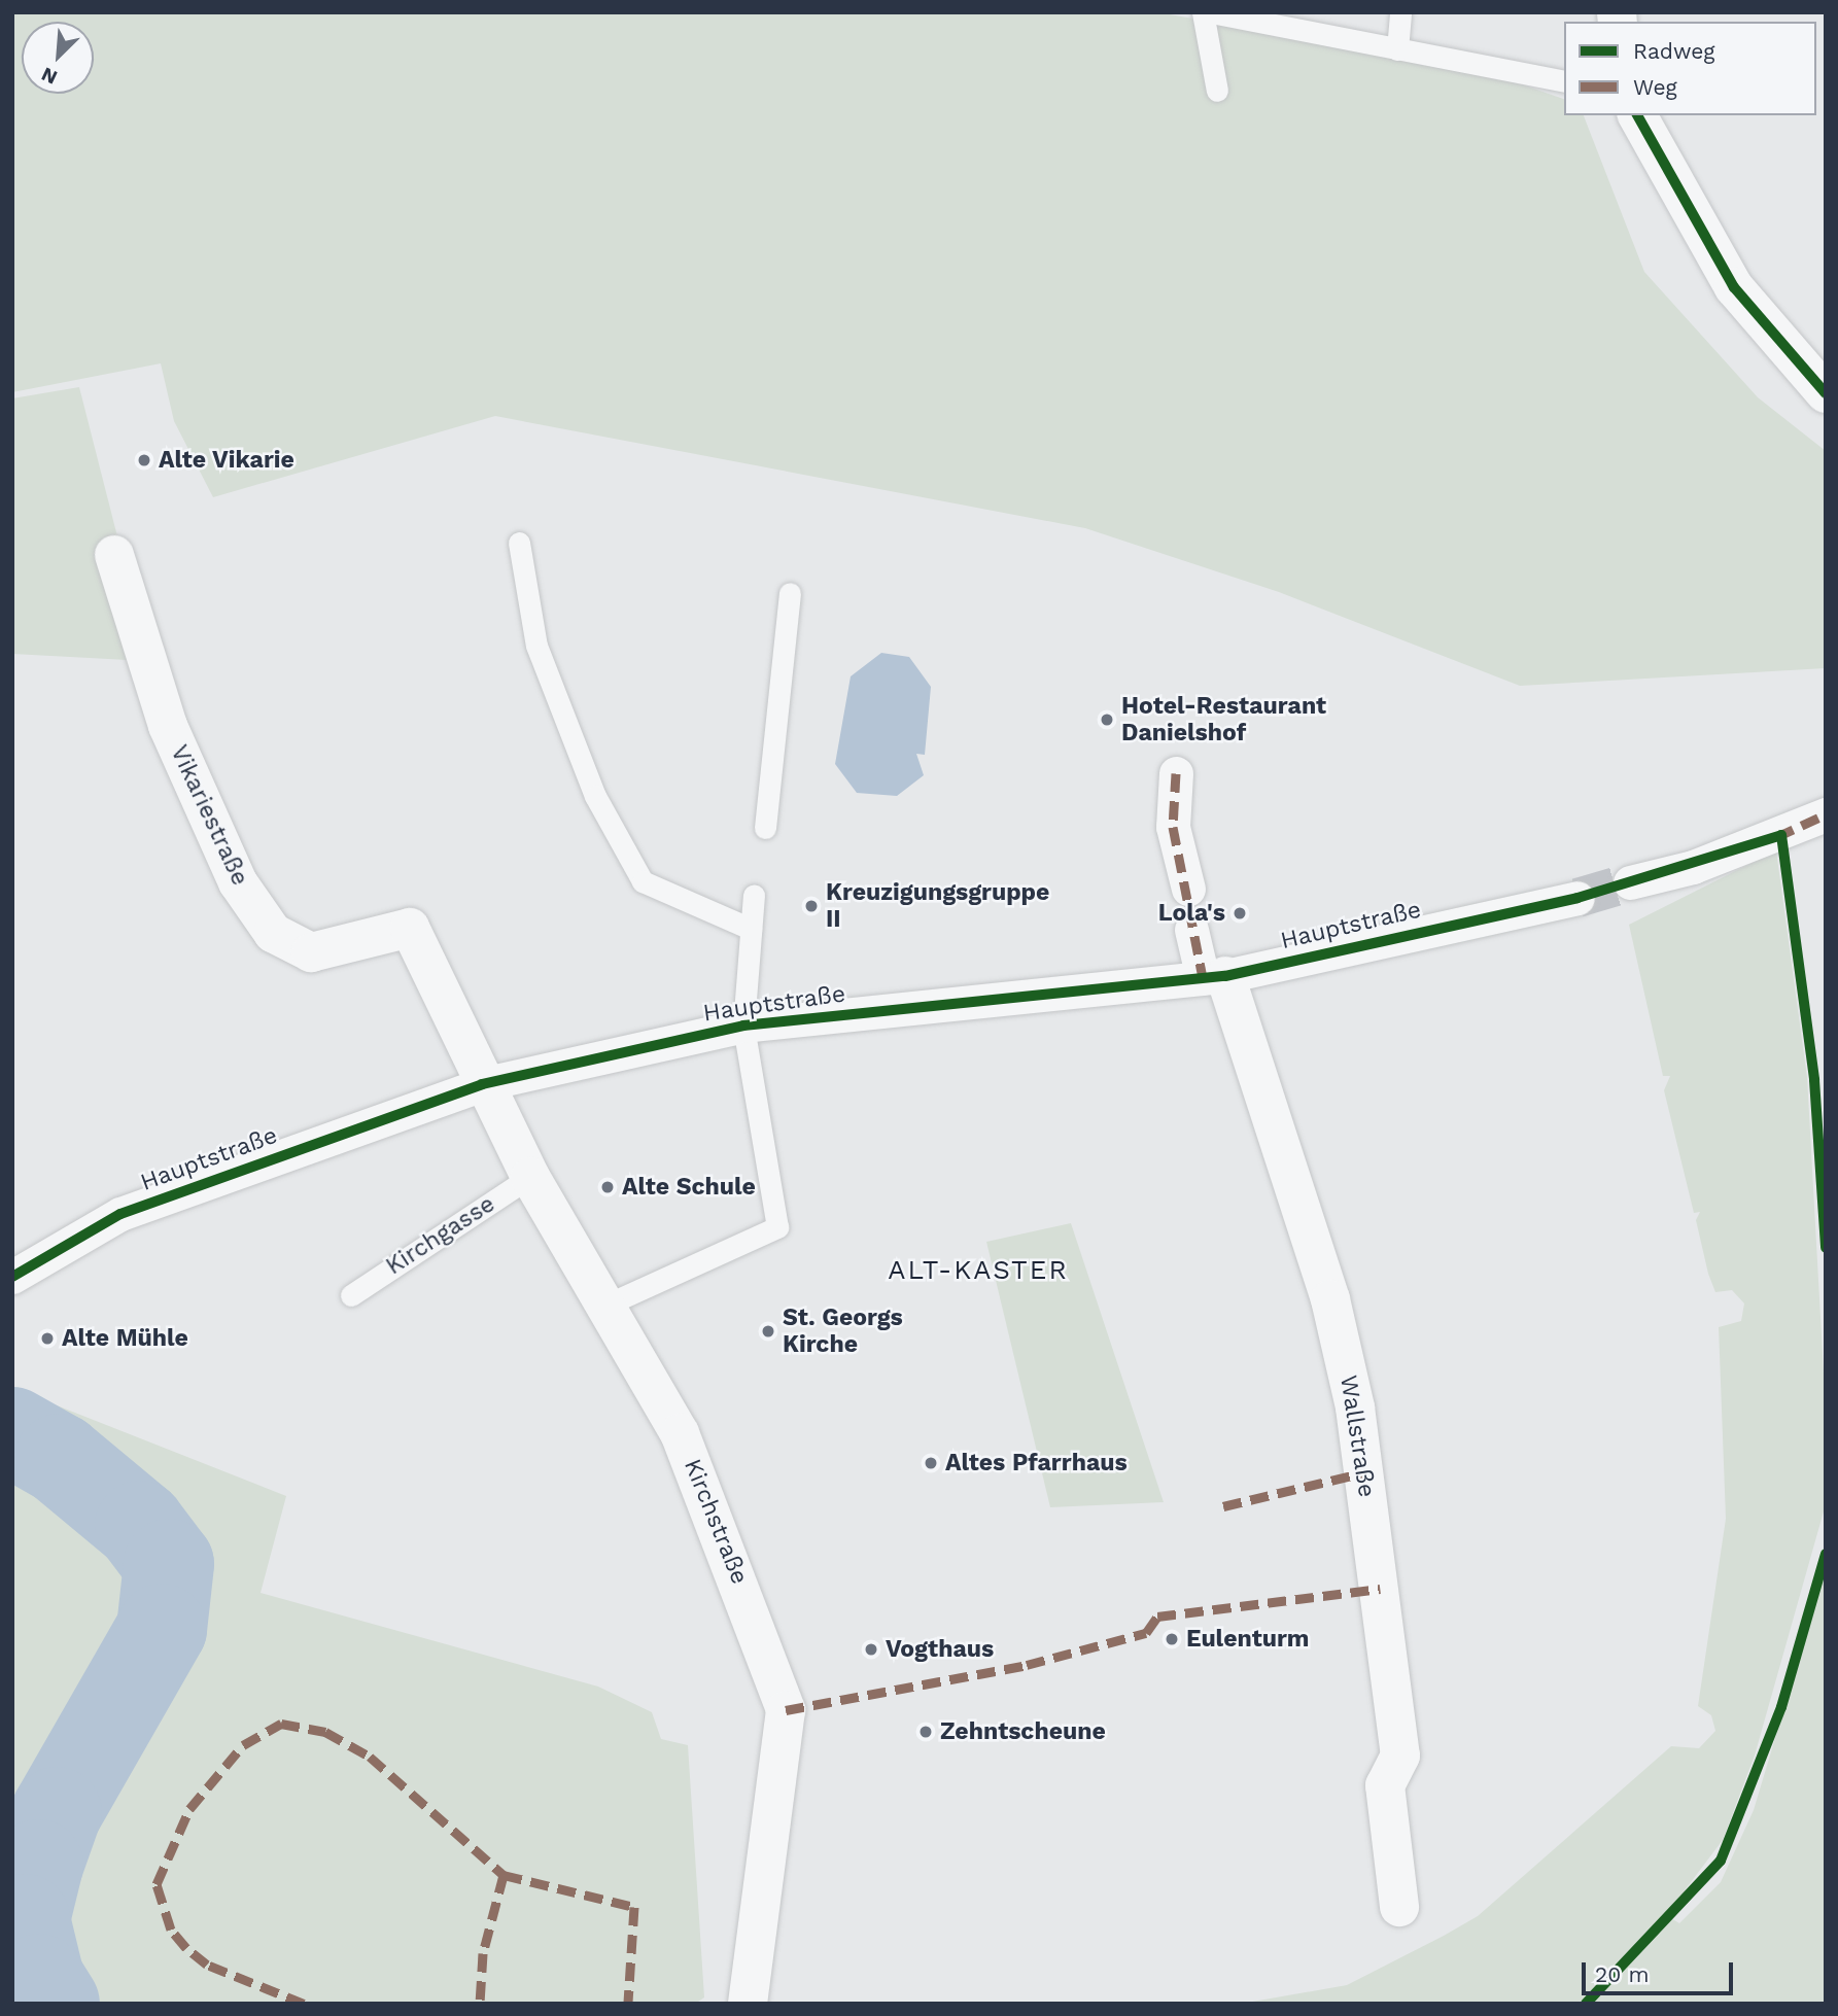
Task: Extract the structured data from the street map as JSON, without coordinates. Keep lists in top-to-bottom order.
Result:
{
  "streets": {
    "street": [
      "Vikariestraße",
      "Hauptstraße",
      "Wallstraße",
      "Kirchstraße"
    ],
    "lane": ["Kirchgasse"]
  },
  "crossings": [
    ["Vikariestraße", "Hauptstraße"],
    ["Vikariestraße", "Kirchstraße"],
    ["Hauptstraße", "Wallstraße"],
    ["Hauptstraße", "Kirchstraße"],
    ["Kirchgasse", "Kirchstraße"]
  ],
  "districts": ["ALT-KASTER"],
  "places": [
    "Alte Vikarie",
    "Hotel-Restaurant Danielshof",
    "Kreuzigungsgruppe II",
    "Lola's",
    "Alte Schule",
    "St. Georgs Kirche",
    "Alte Mühle",
    "Altes Pfarrhaus",
    "Eulenturm",
    "Vogthaus",
    "Zehntscheune"
  ],
  "legend": ["Radweg", "Weg"],
  "scale_bar": "20 m",
  "north": "bottom left"
}
